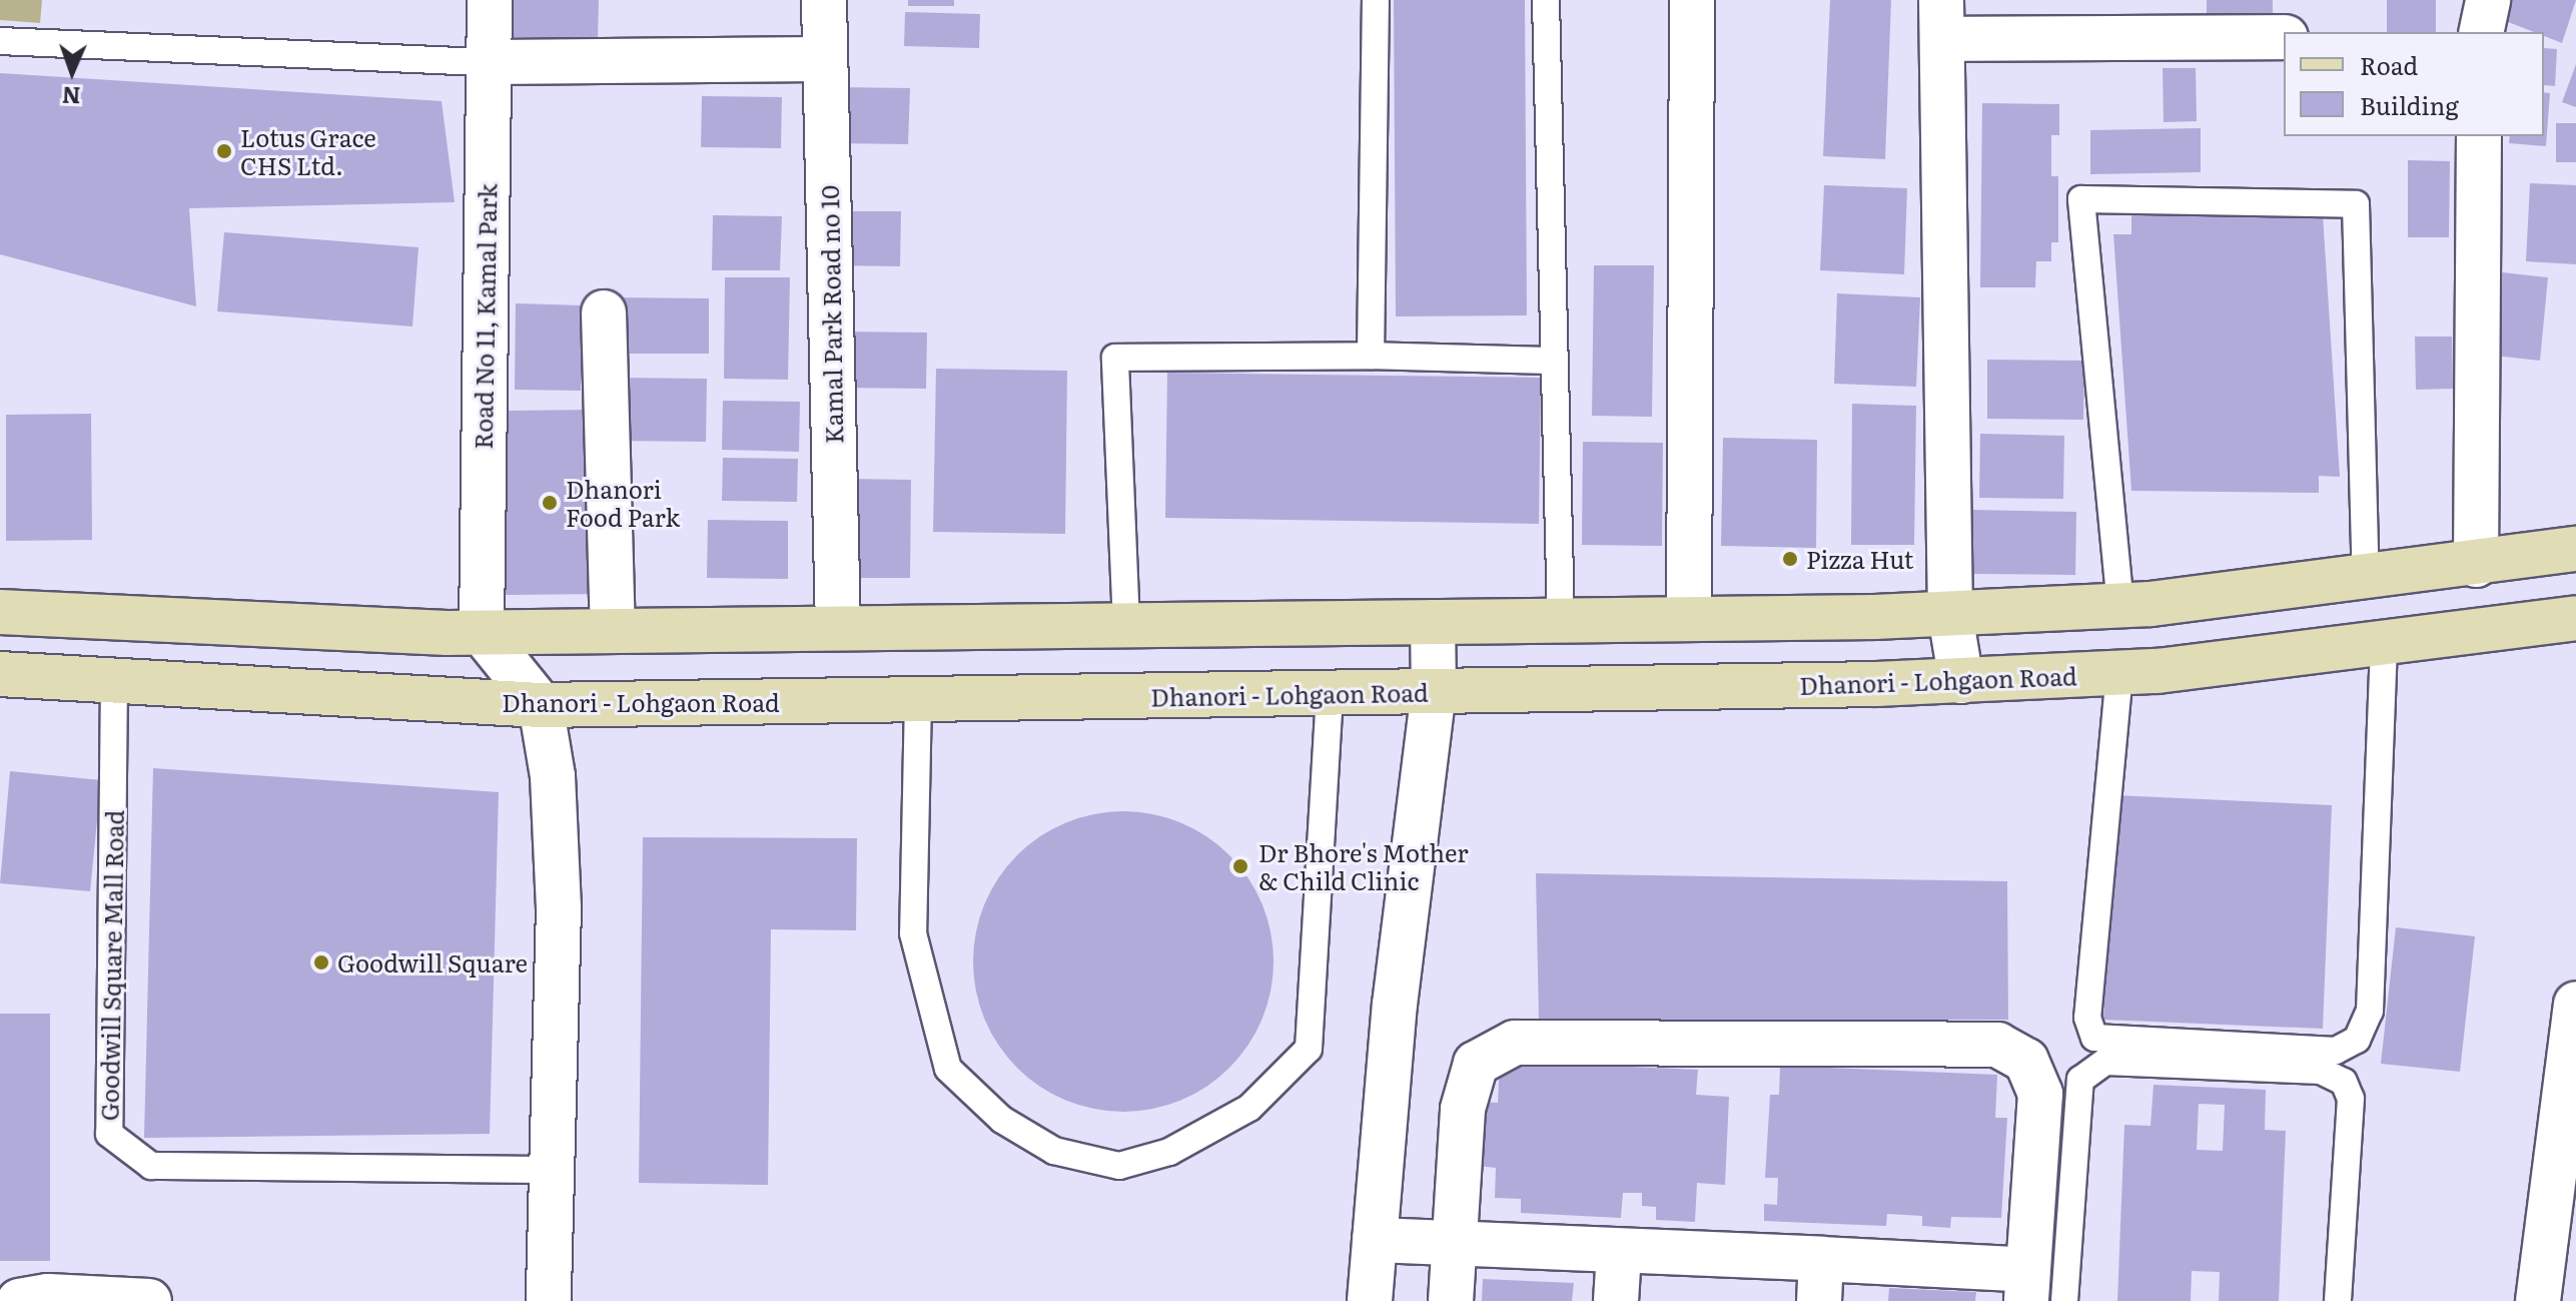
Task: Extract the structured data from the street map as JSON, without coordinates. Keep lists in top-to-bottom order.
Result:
{
  "streets": {
    "main road": ["Dhanori - Lohgaon Road"],
    "street": ["Kamal Park Road no 10", "Road No 11, Kamal Park"],
    "lane": ["Goodwill Square Mall Road"]
  },
  "crossings": [
    ["Dhanori - Lohgaon Road", "Goodwill Square Mall Road"]
  ],
  "places": [
    "Lotus Grace CHS Ltd.",
    "Dhanori Food Park",
    "Pizza Hut",
    "Dr Bhore's Mother & Child Clinic",
    "Goodwill Square"
  ],
  "legend": ["Road", "Building"],
  "north": "bottom"
}
